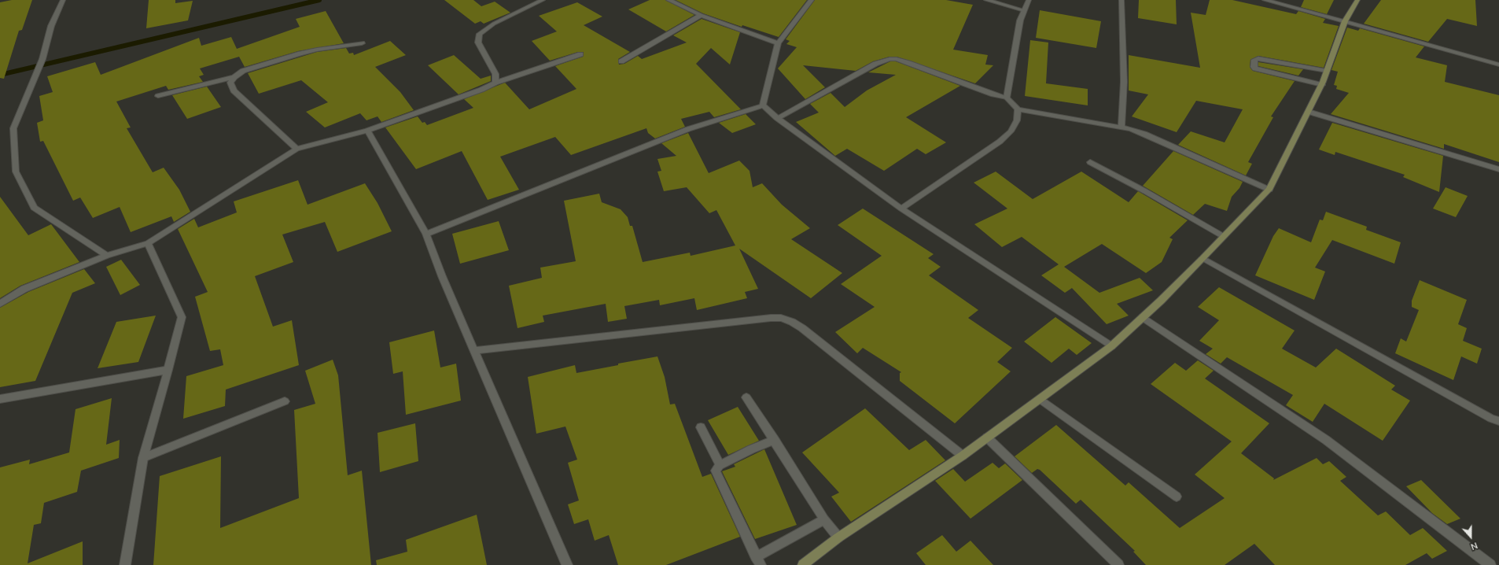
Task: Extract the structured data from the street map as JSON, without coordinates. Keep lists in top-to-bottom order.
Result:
{
  "north": "bottom"
}
